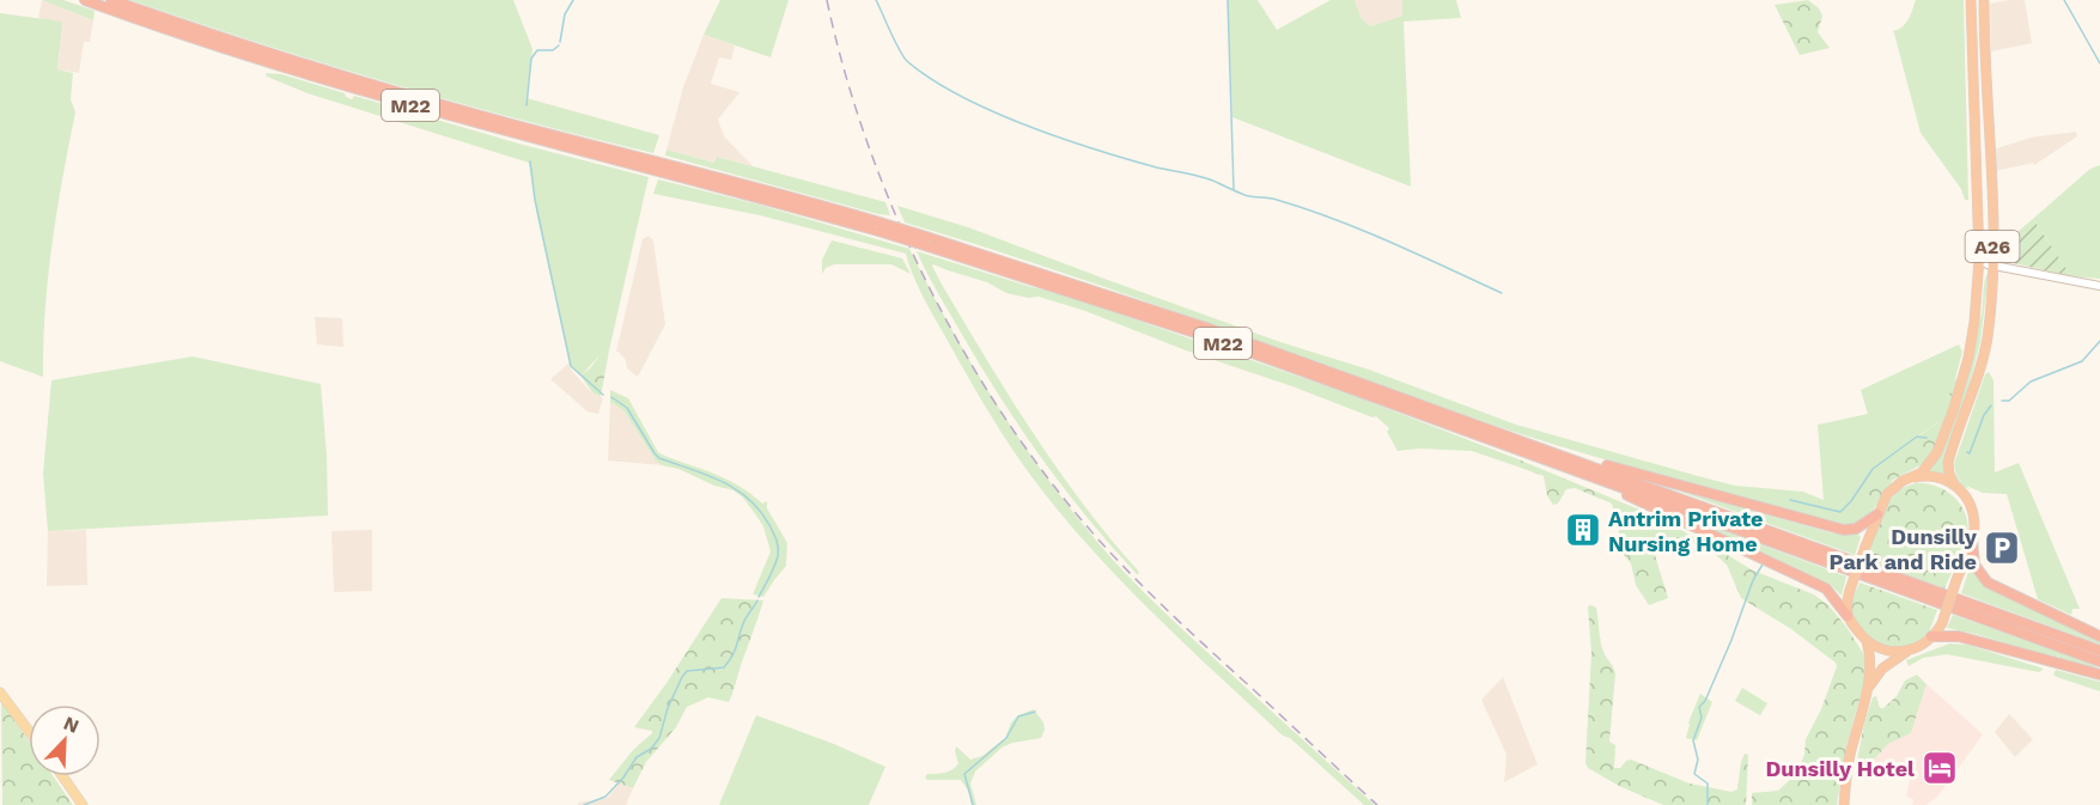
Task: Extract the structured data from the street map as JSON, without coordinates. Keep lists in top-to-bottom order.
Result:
{
  "streets": {
    "highway": ["M22", "A26"]
  },
  "places": {
    "building": ["Antrim Private Nursing Home"],
    "parking": ["Dunsilly Park and Ride"],
    "hotel": ["Dunsilly Hotel"]
  },
  "north": "top right"
}
